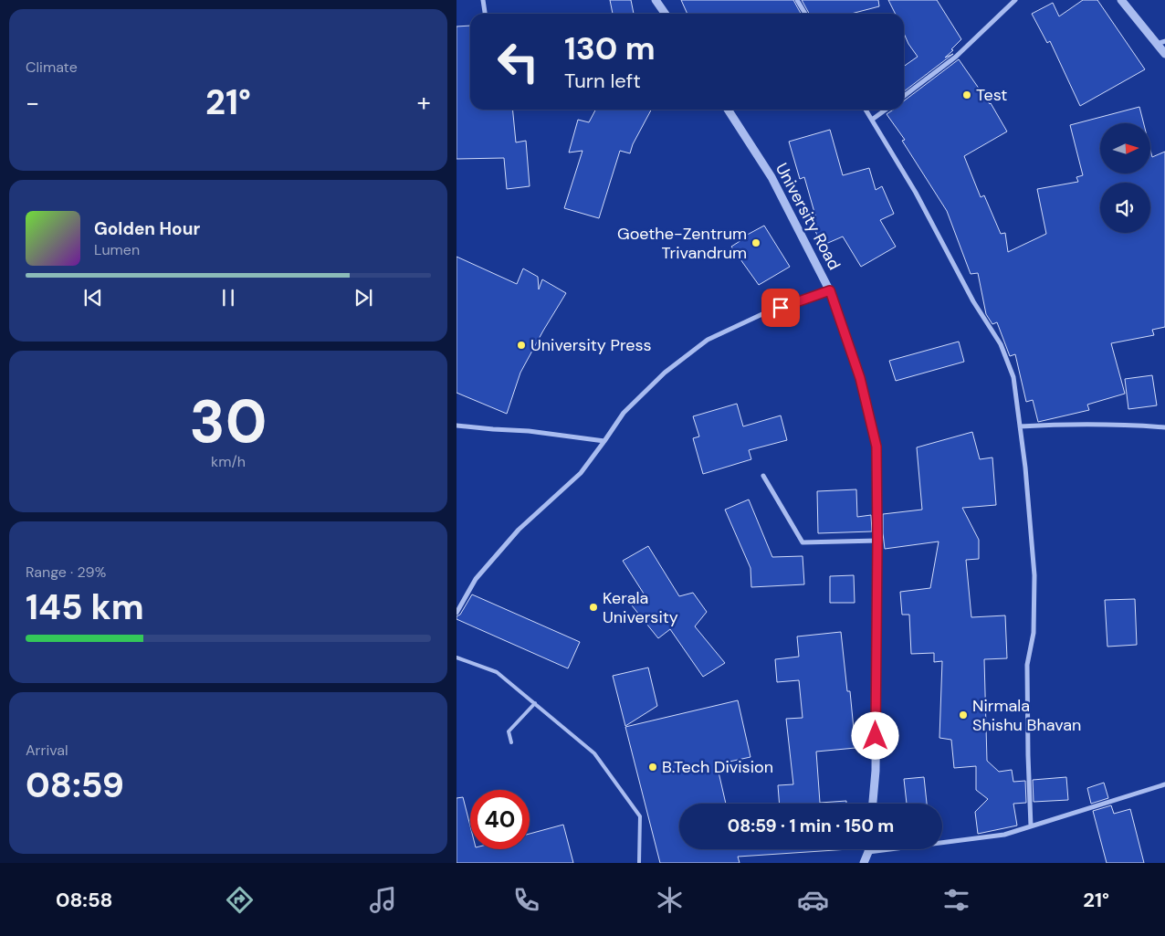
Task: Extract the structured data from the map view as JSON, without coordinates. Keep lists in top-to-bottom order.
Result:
{
  "streets": {
    "street": ["University Road"]
  },
  "places": [
    "Test",
    "Goethe-Zentrum Trivandrum",
    "University Press",
    "Kerala University",
    "Nirmala Shishu Bhavan",
    "B.Tech Division"
  ],
  "north": "right",
  "page": {
    "tile": [
      "Climate",
      ["30", "km/h"],
      ["Range · 29%", "145 km"],
      ["Arrival", "08:59"]
    ],
    "turn": ["130 m", "Turn left"],
    "heat": ["−", "21°", "+"],
    "song": ["Golden Hour", "Lumen"],
    "limit": "40",
    "trip": "08:59 · 1 min · 150 m",
    "tabs": ["08:58", "21°"]
  }
}
